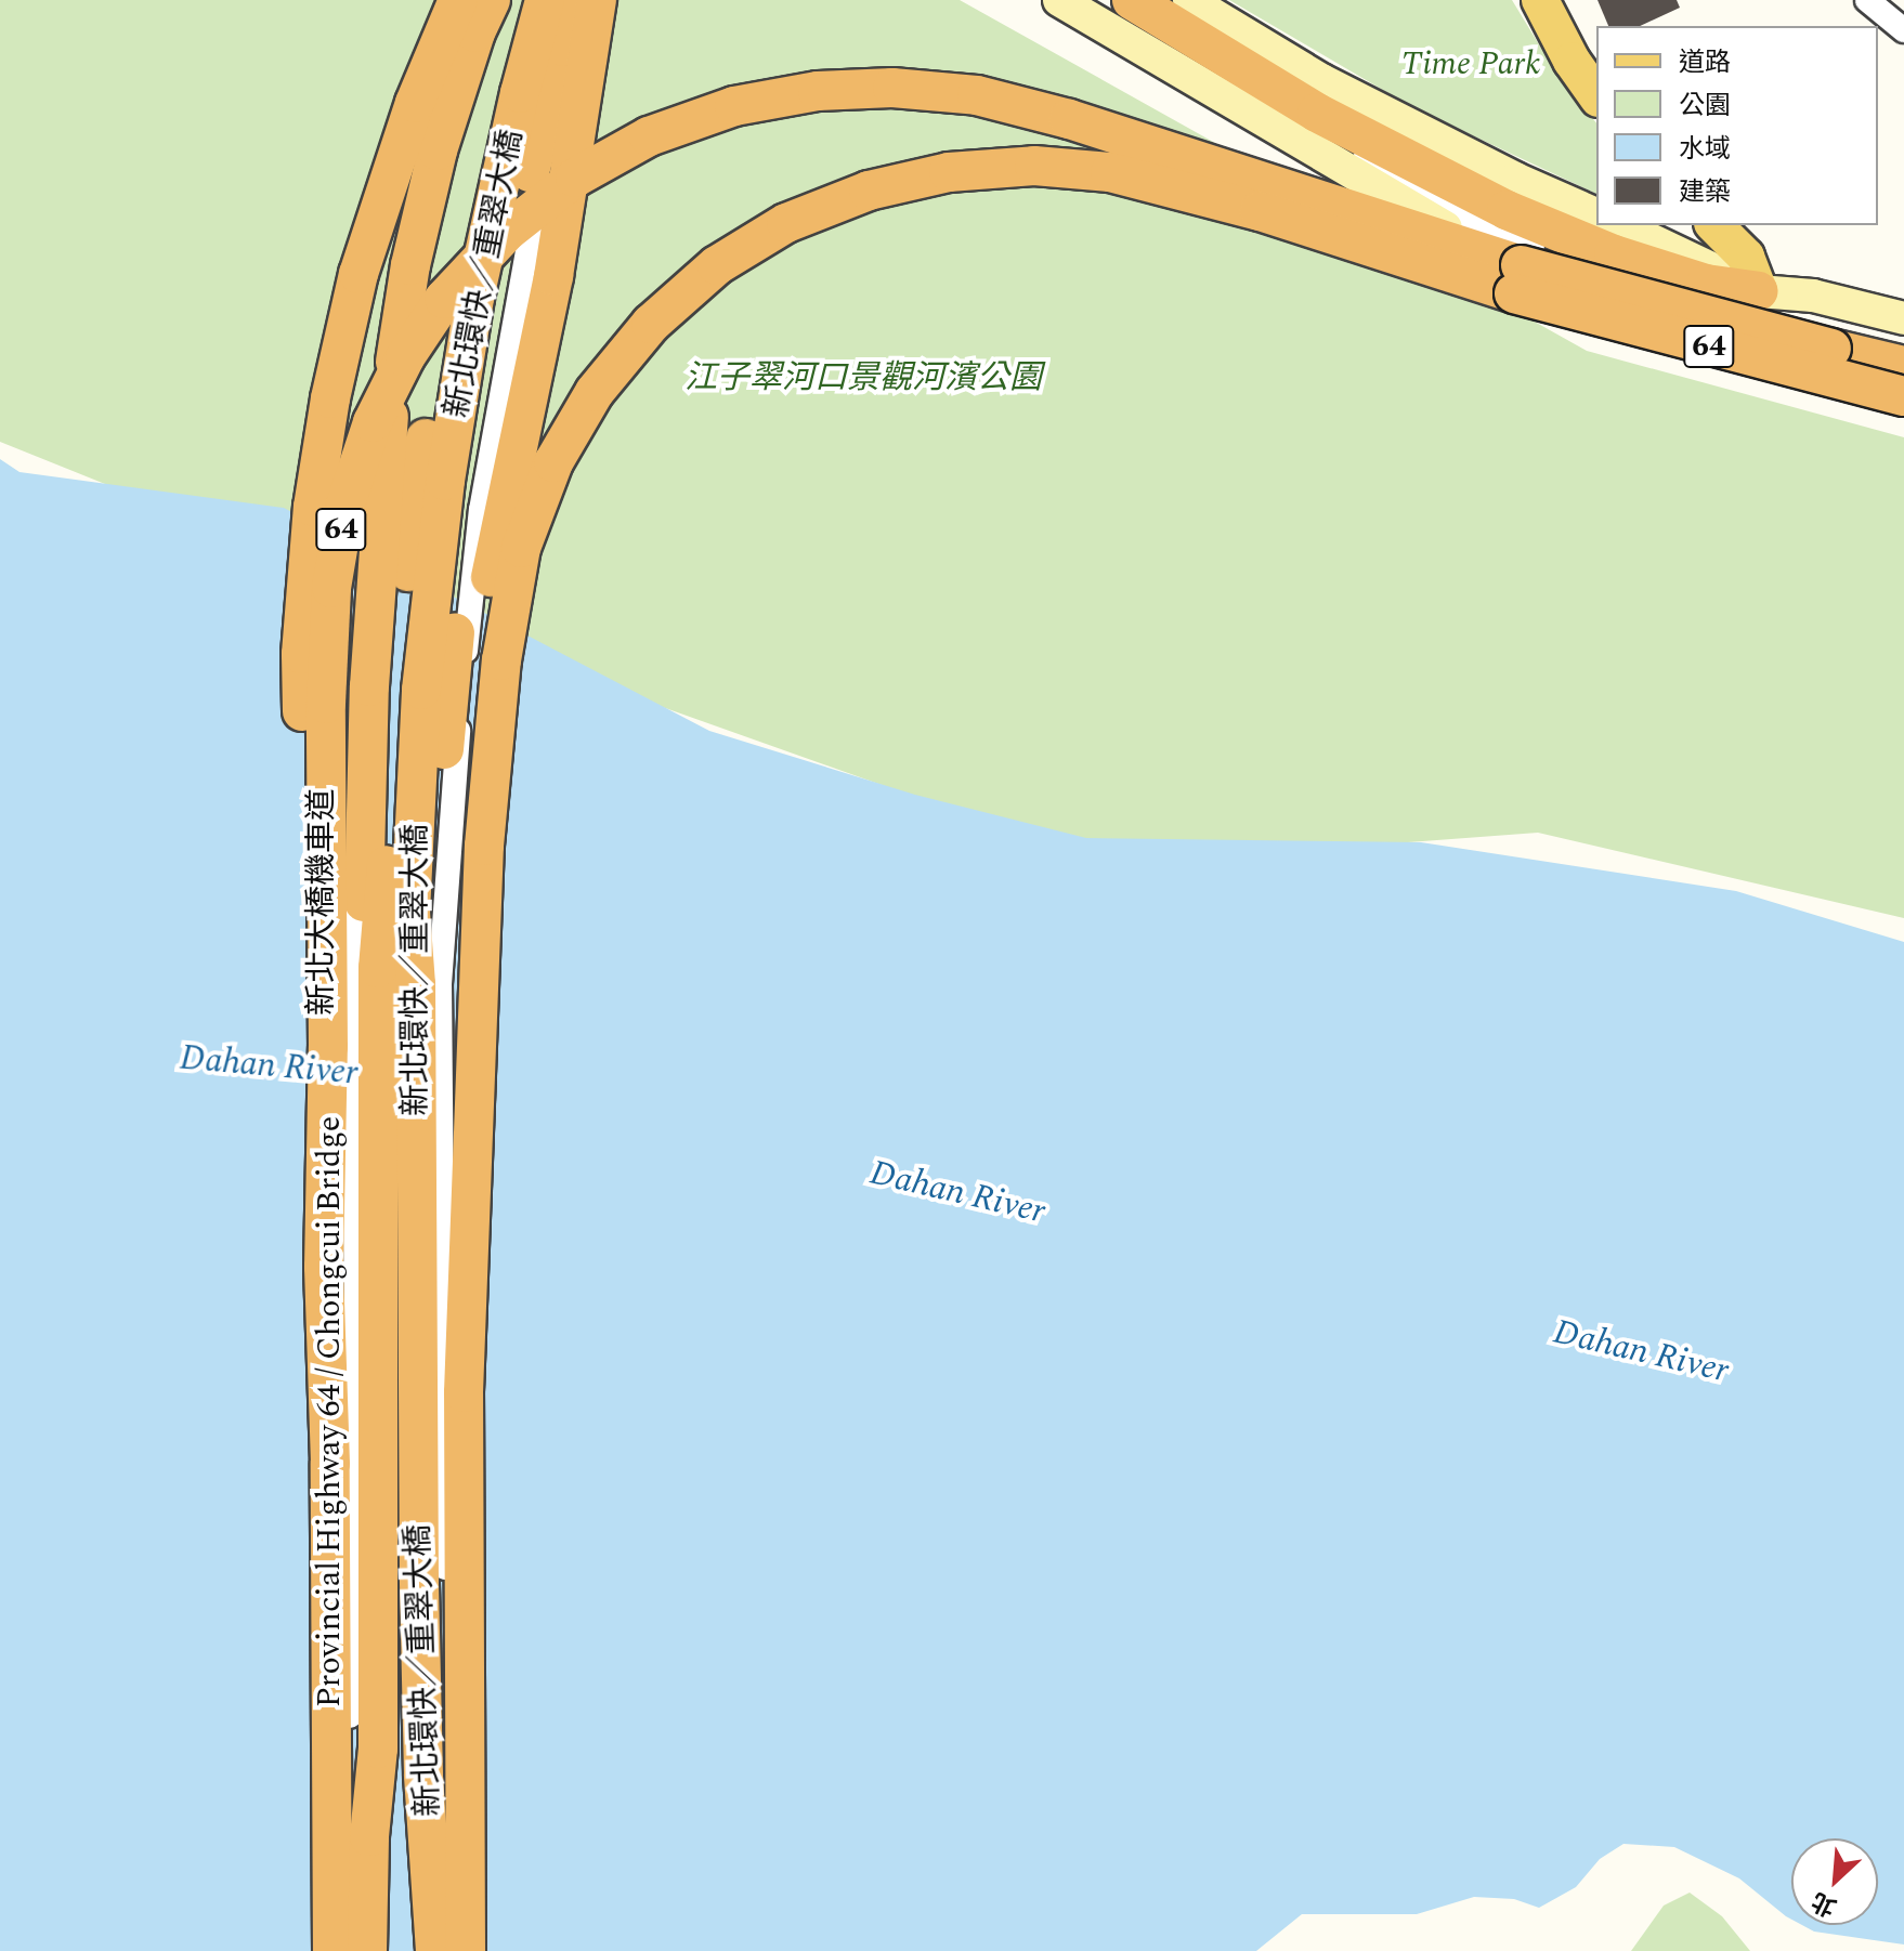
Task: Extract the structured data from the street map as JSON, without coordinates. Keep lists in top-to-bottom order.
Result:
{
  "streets": {
    "highway": ["新北環快／重翠大橋", "64", "Provincial Highway 64 / Chongcui Bridge"],
    "street": ["新北大橋機車道"]
  },
  "crossings": [
    ["64", "Provincial Highway 64 / Chongcui Bridge"]
  ],
  "water": ["Dahan River"],
  "parks": ["Time Park", "江子翠河口景觀河濱公園"],
  "legend": [
    "道路",
    "公園",
    "水域",
    "建築"
  ],
  "north": "bottom left"
}
